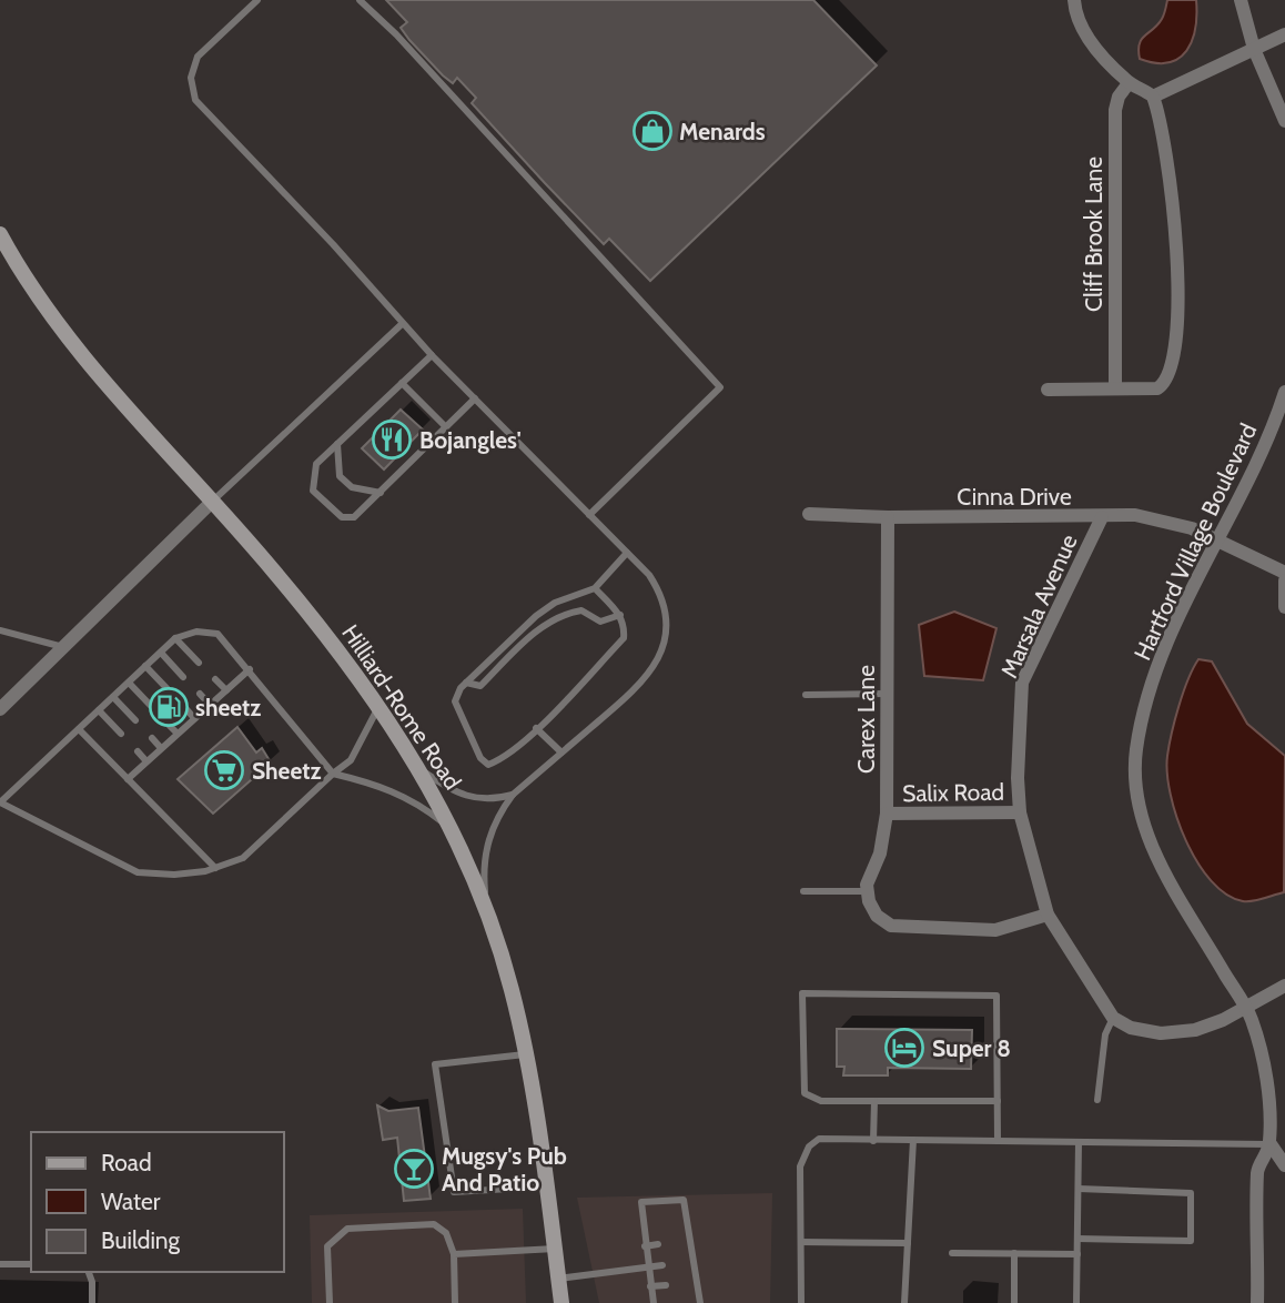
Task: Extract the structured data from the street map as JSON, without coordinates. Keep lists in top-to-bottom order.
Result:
{
  "streets": {
    "main road": ["Hilliard-Rome Road"],
    "street": [
      "Cliff Brook Lane",
      "Cinna Drive",
      "Hartford Village Boulevard",
      "Marsala Avenue",
      "Carex Lane",
      "Salix Road"
    ]
  },
  "crossings": [
    ["Cinna Drive", "Hartford Village Boulevard"],
    ["Cinna Drive", "Marsala Avenue"],
    ["Cinna Drive", "Carex Lane"],
    ["Marsala Avenue", "Salix Road"],
    ["Carex Lane", "Salix Road"]
  ],
  "places": {
    "shop": ["Menards"],
    "restaurant": ["Bojangles'"],
    "fuel station": ["sheetz"],
    "supermarket": ["Sheetz"],
    "hotel": ["Super 8"],
    "bar": ["Mugsy's Pub And Patio"]
  },
  "legend": ["Road", "Water", "Building"]
}
